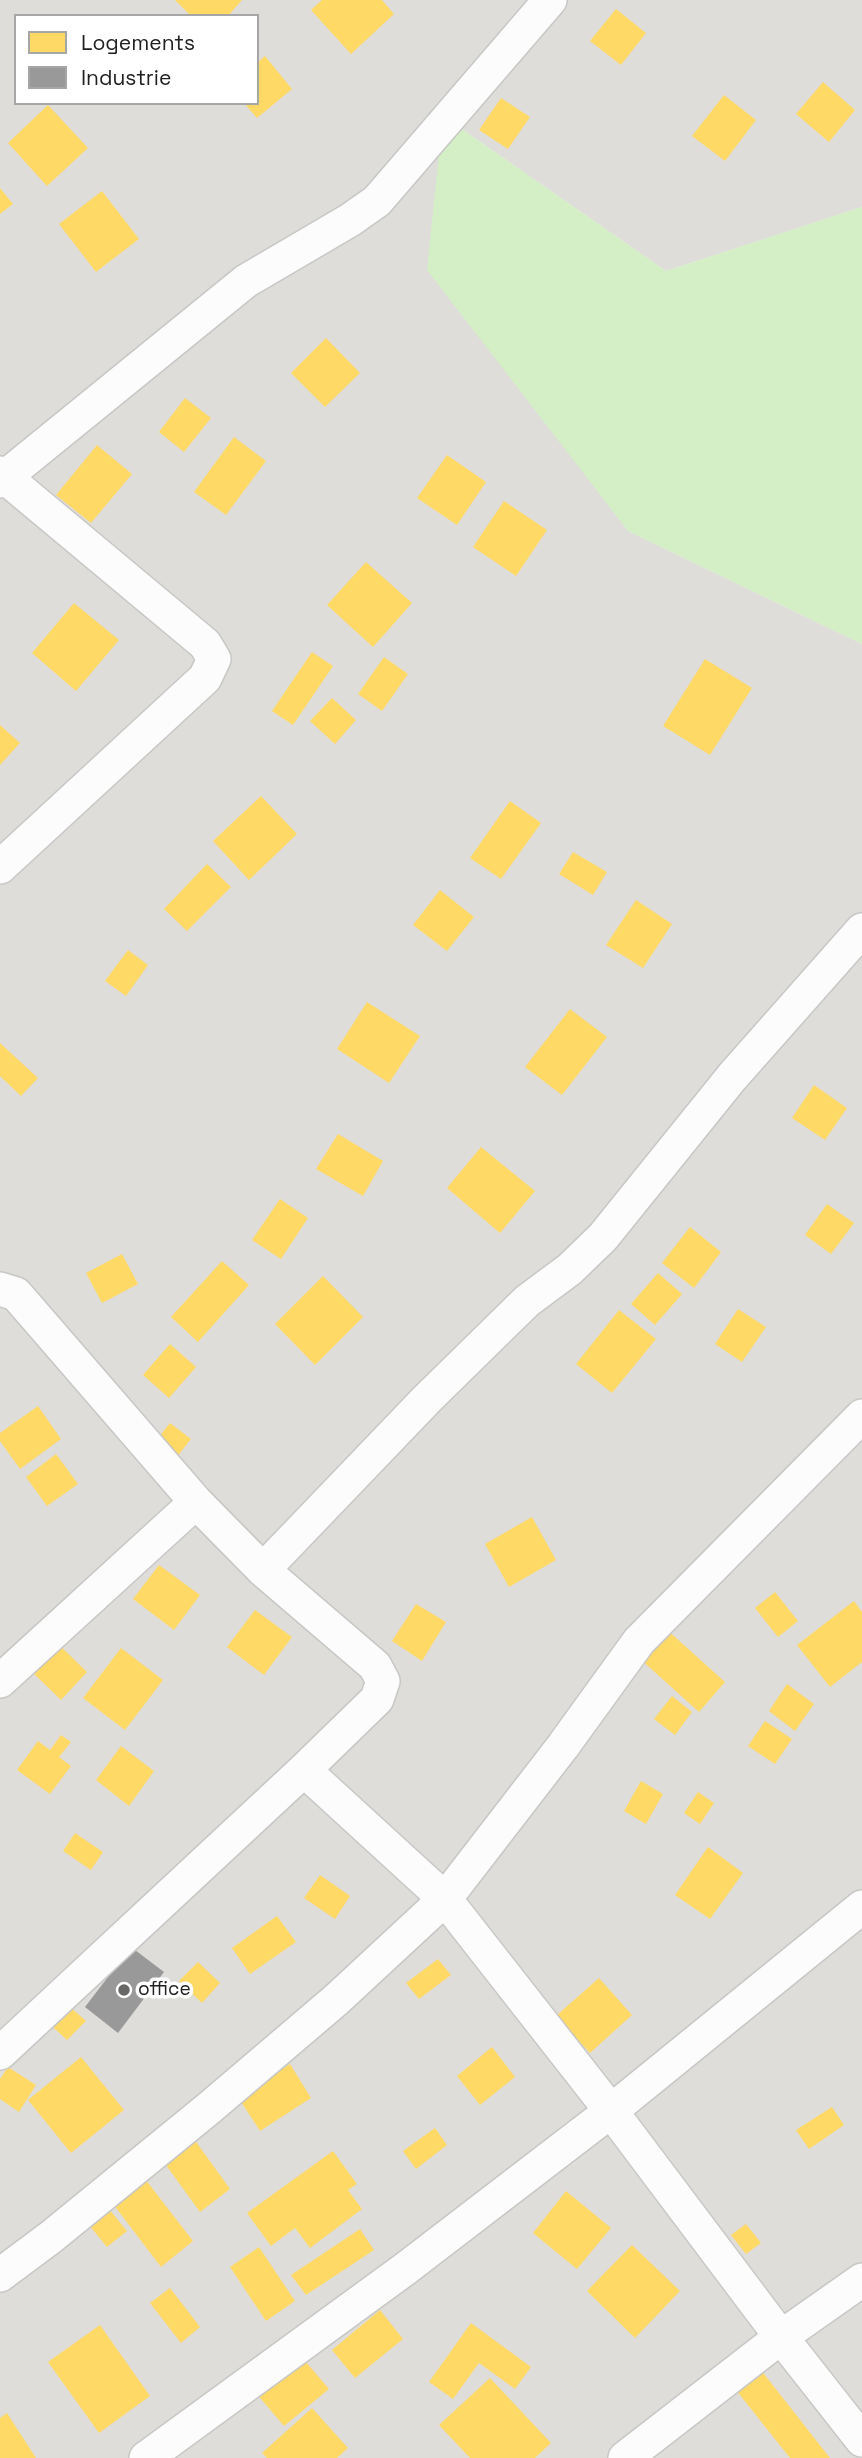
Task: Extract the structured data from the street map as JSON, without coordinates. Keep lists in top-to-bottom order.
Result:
{
  "places": ["office"],
  "legend": ["Logements", "Industrie"]
}
